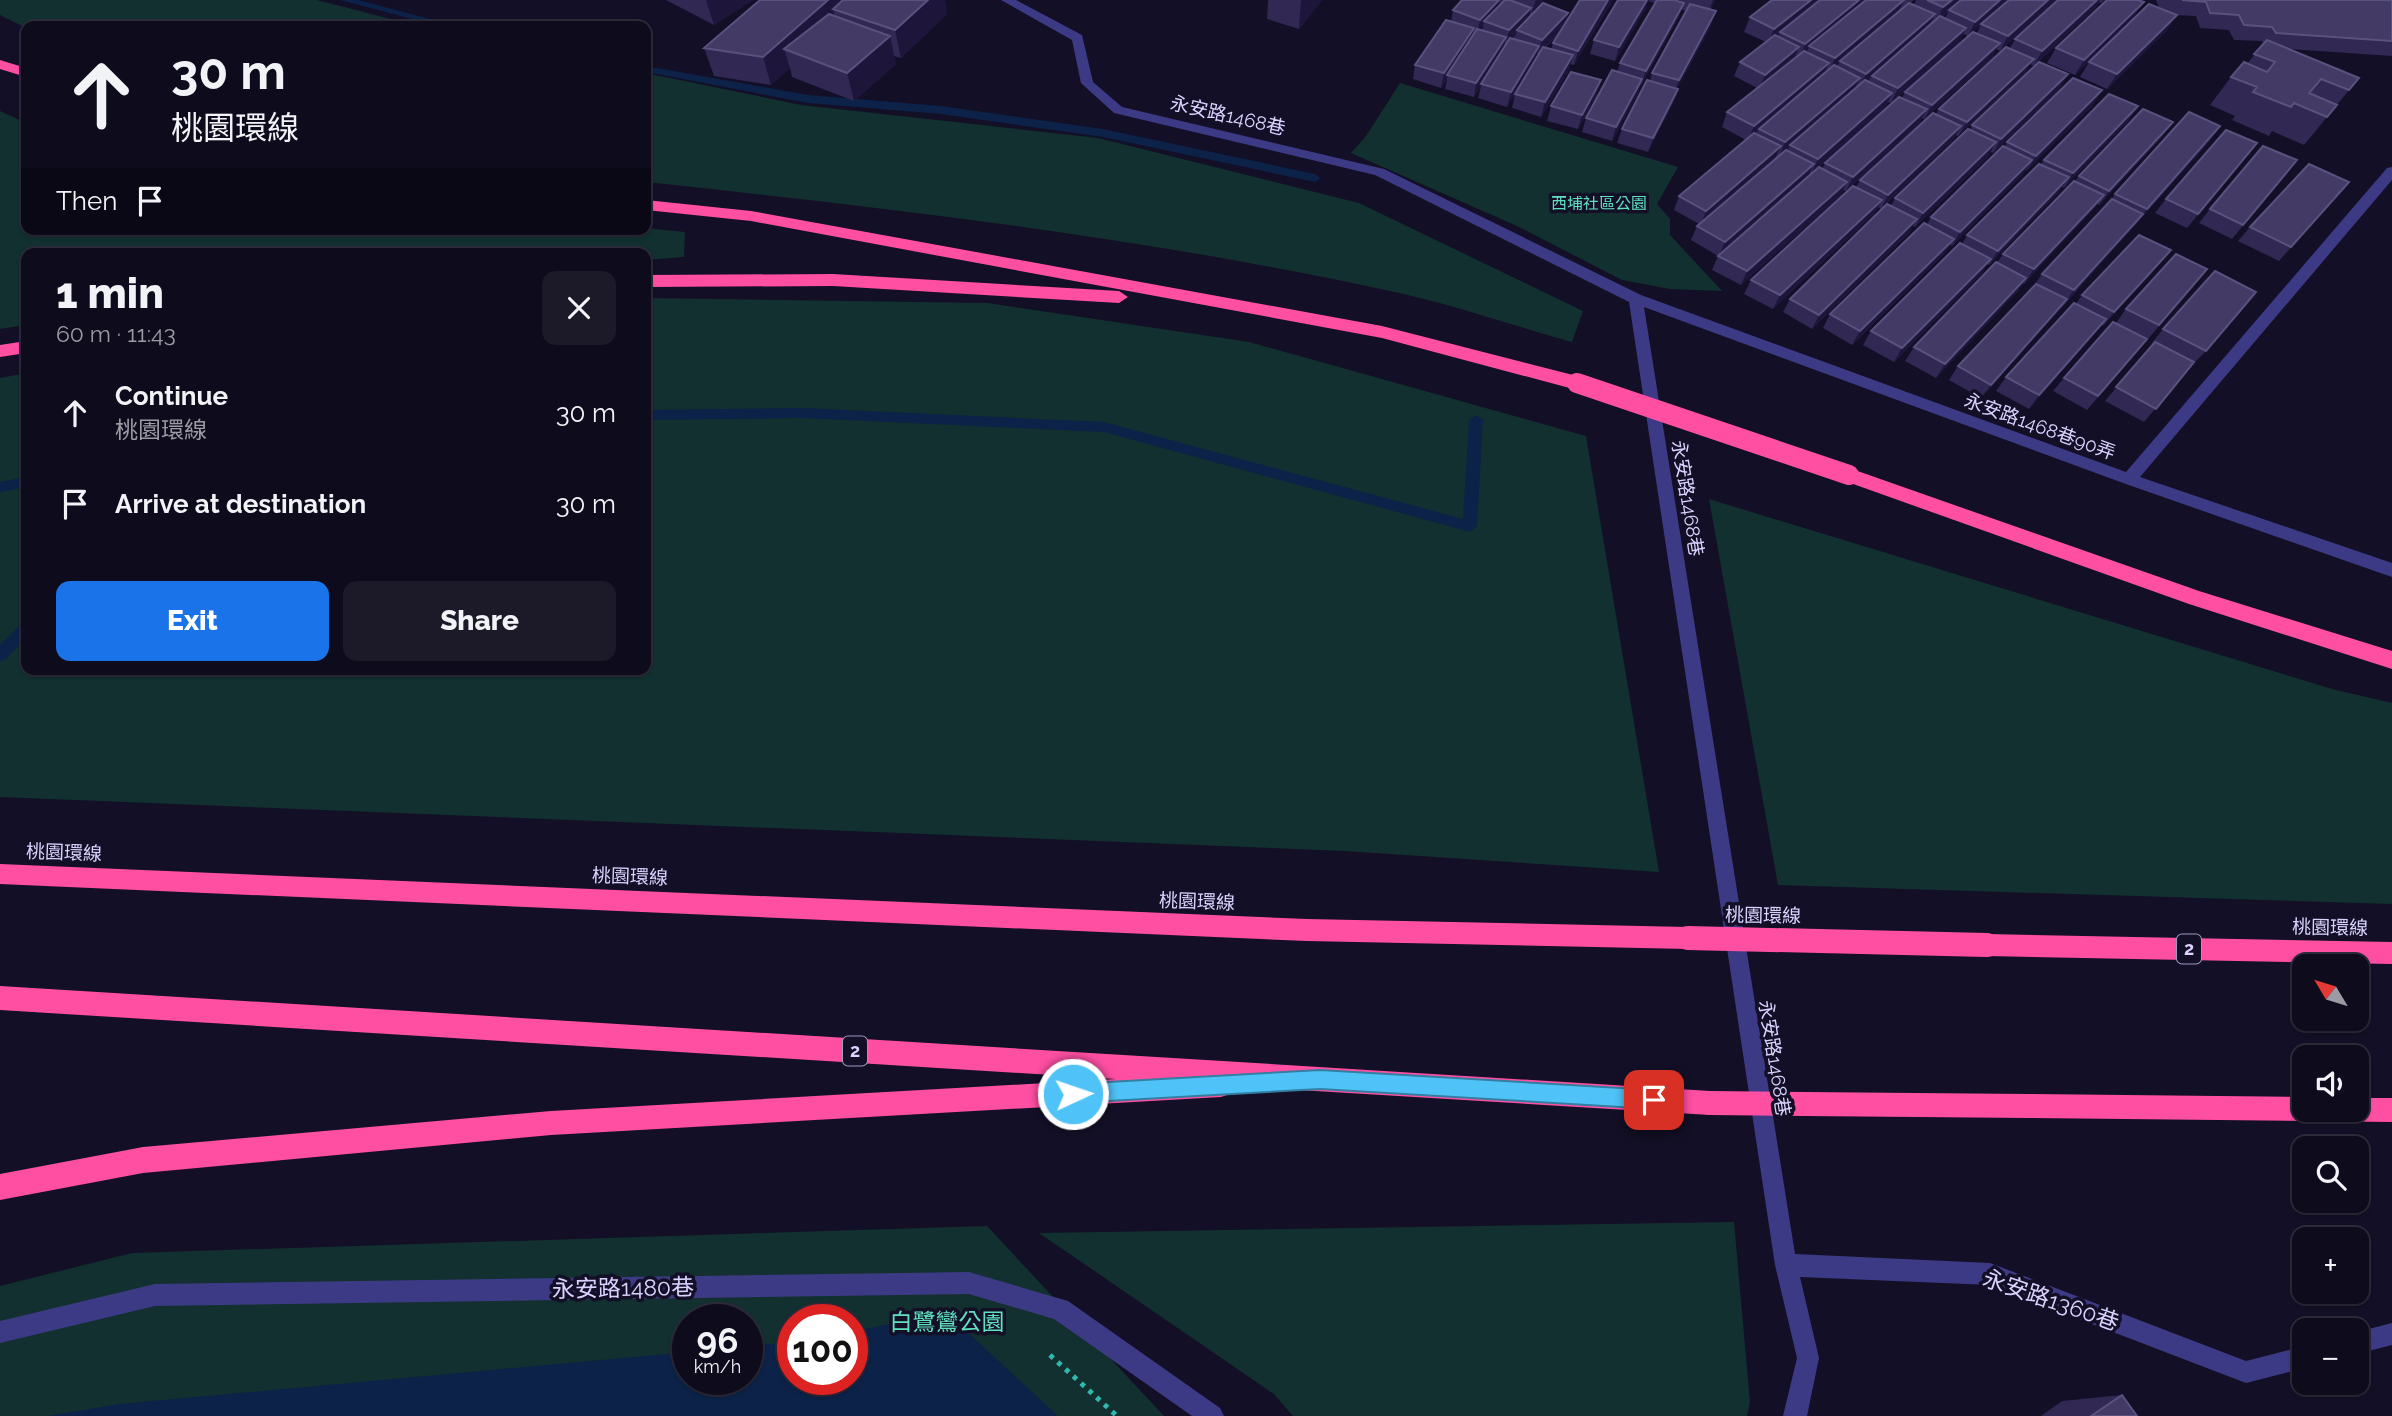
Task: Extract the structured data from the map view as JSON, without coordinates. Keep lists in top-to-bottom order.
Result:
{
  "streets": {
    "highway": ["桃園環線", "2"],
    "street": [
      "永安路1468巷",
      "永安路1468巷90弄",
      "永安路1480巷",
      "永安路1360巷"
    ]
  },
  "crossings": [
    ["永安路1468巷", "永安路1468巷90弄"],
    ["永安路1468巷", "永安路1360巷"]
  ],
  "parks": ["西埔社區公園", "白鷺鸞公園"],
  "north": "top left",
  "page": {
    "turn": ["30 m", "桃園環線"],
    "then": "Then",
    "heading": ["1 min", "60 m · 11:43"],
    "list": [
      {
        "name": "Continue",
        "note": "桃園環線",
        "value": "30 m"
      },
      {
        "name": "Arrive at destination",
        "value": "30 m"
      }
    ],
    "buttons": ["Exit", "Share"],
    "map_buttons": ["+", "−"],
    "speed": "96 km/h",
    "limit": "100"
  }
}
